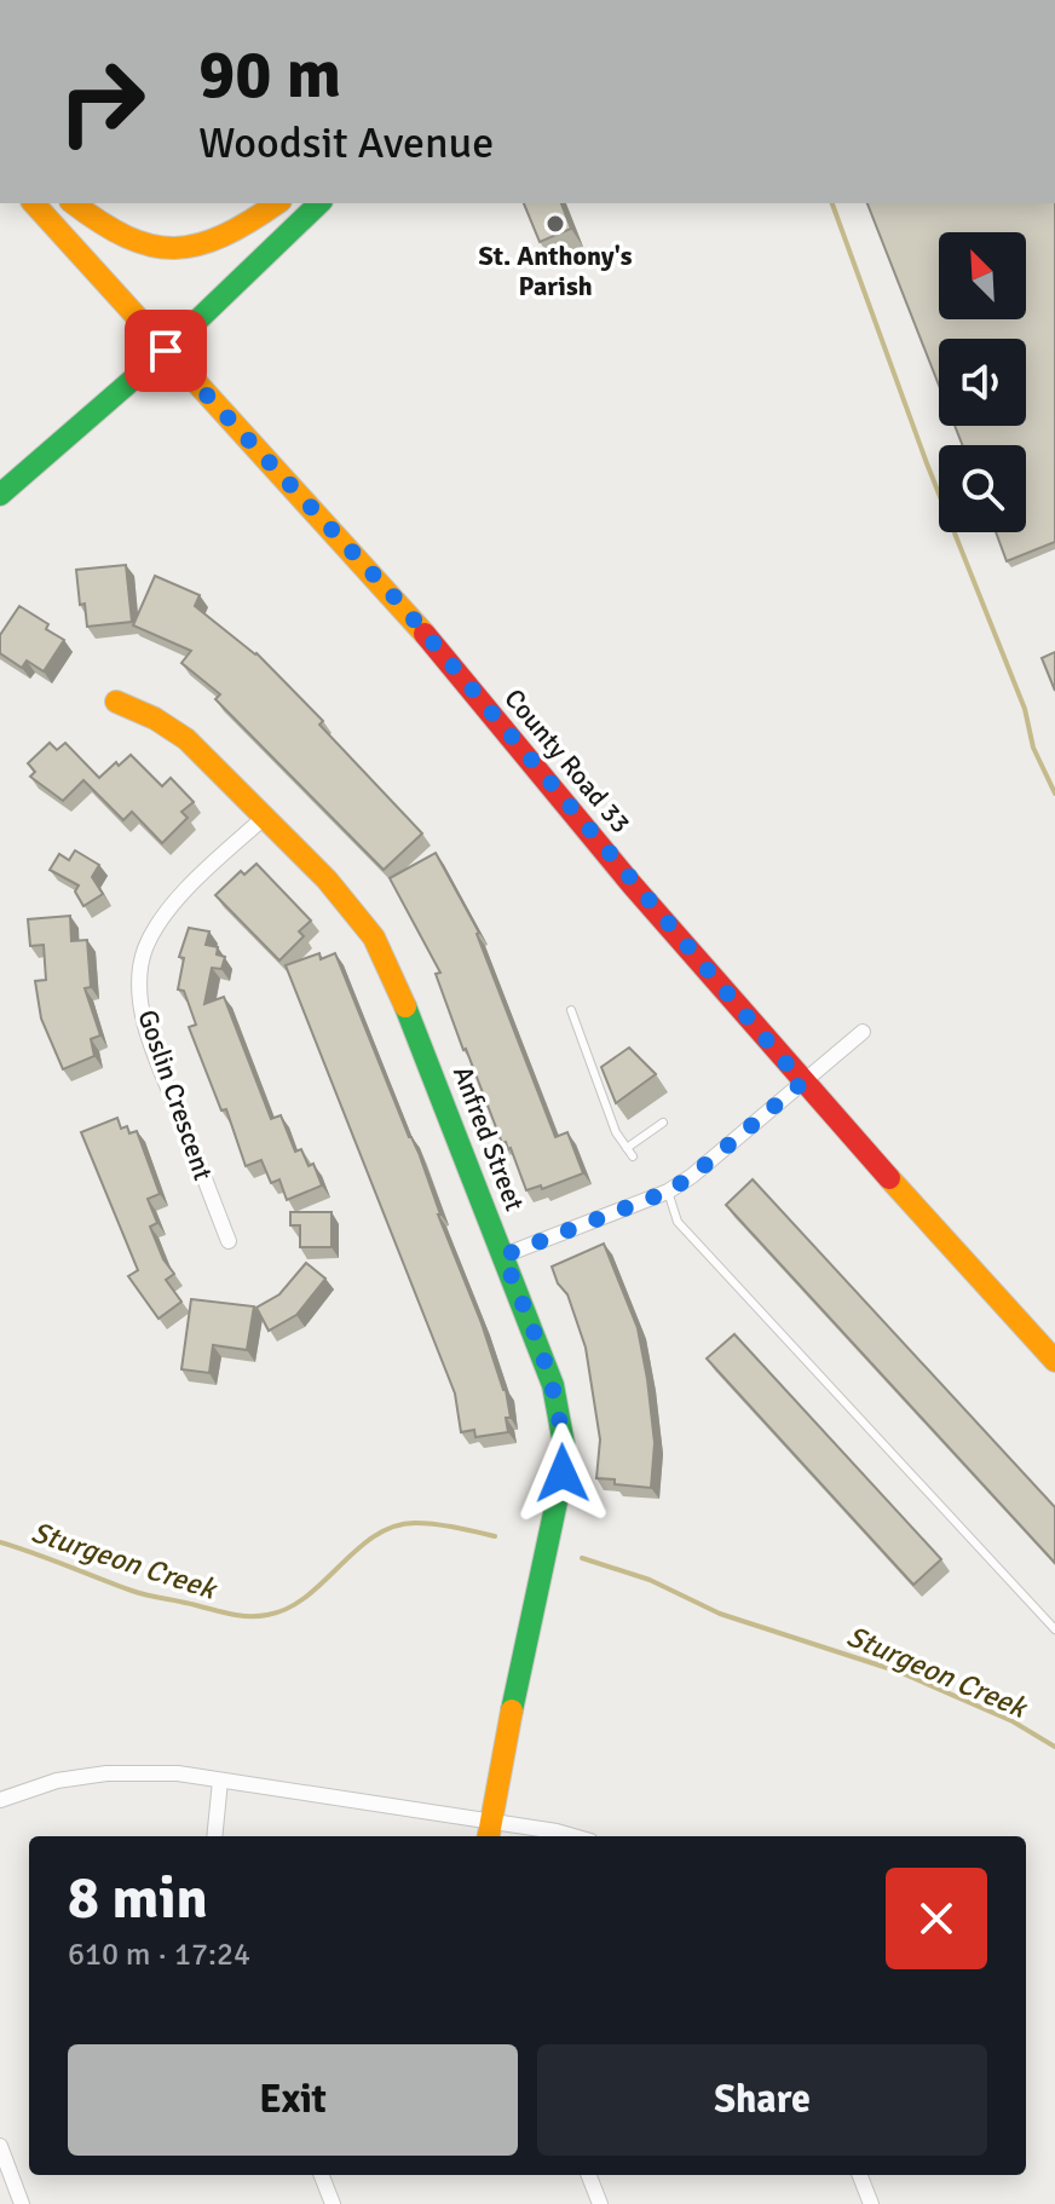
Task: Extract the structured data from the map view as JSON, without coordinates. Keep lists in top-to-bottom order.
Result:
{
  "streets": {
    "main road": ["County Road 33", "Anfred Street"],
    "street": ["Goslin Crescent"]
  },
  "crossings": [
    ["Goslin Crescent", "Anfred Street"]
  ],
  "water": ["Sturgeon Creek"],
  "places": ["St. Anthony's Parish"],
  "north": "top left",
  "page": {
    "turn": ["90 m", "Woodsit Avenue"],
    "heading": ["8 min", "610 m · 17:24"],
    "buttons": ["Exit", "Share"]
  }
}
